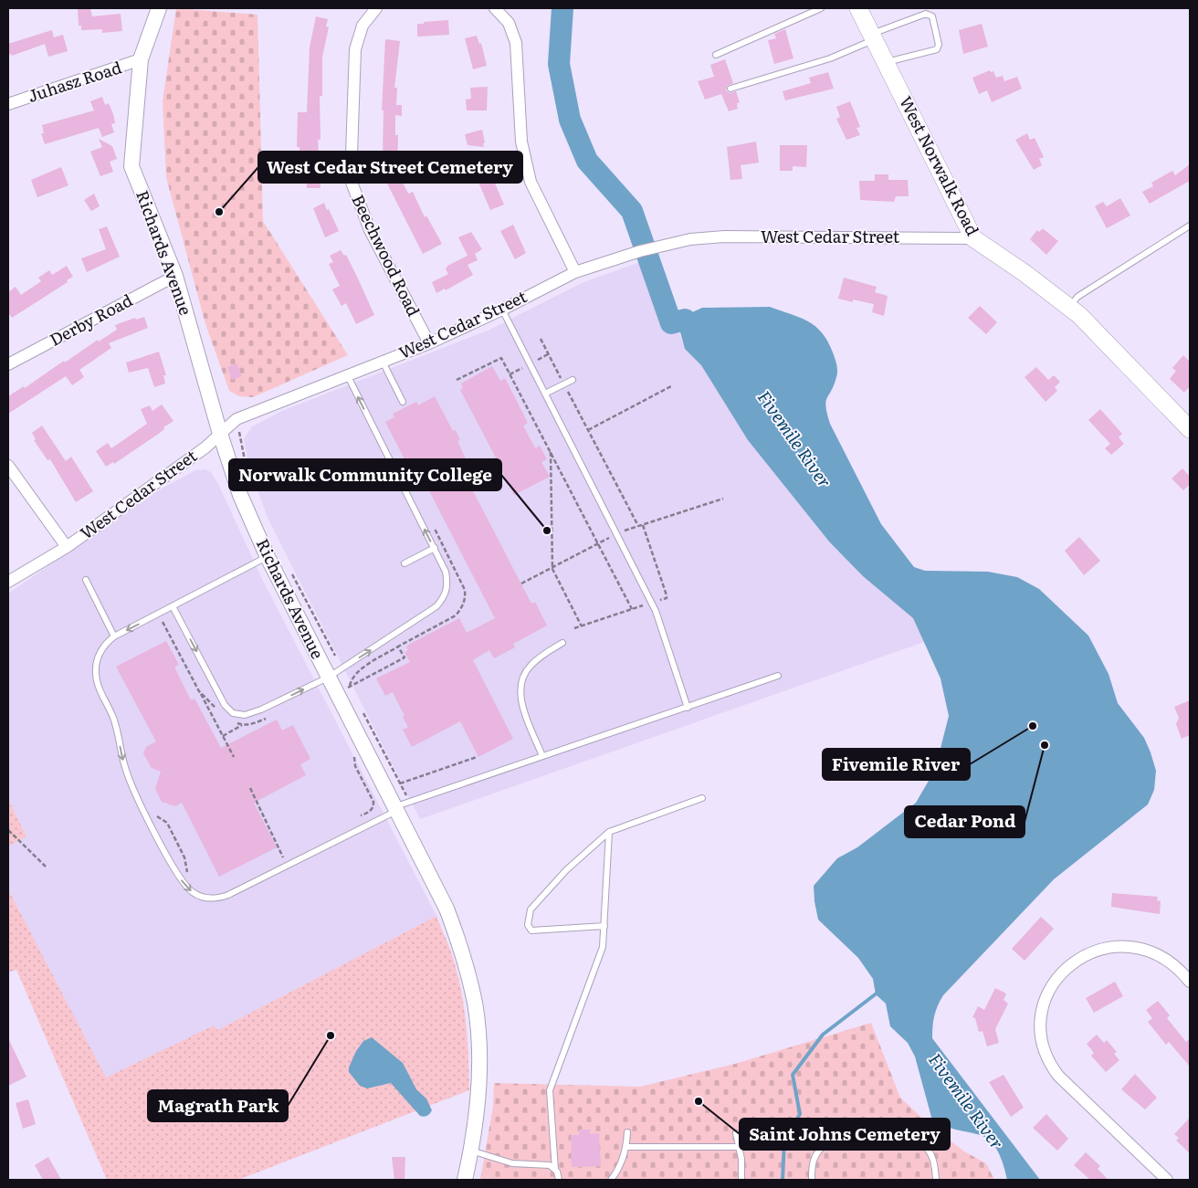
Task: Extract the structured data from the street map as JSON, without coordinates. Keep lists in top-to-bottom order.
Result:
{
  "streets": {
    "main road": ["West Norwalk Road"],
    "street": [
      "Juhasz Road",
      "West Cedar Street",
      "Richards Avenue",
      "Beechwood Road",
      "Derby Road"
    ]
  },
  "crossings": [
    ["Juhasz Road", "Richards Avenue"],
    ["West Norwalk Road", "West Cedar Street"],
    ["West Cedar Street", "Richards Avenue"],
    ["West Cedar Street", "Beechwood Road"],
    ["Richards Avenue", "Derby Road"]
  ],
  "water": ["Fivemile River"],
  "places": [
    "West Cedar Street Cemetery",
    "Norwalk Community College",
    "Fivemile River",
    "Cedar Pond",
    "Magrath Park",
    "Saint Johns Cemetery"
  ]
}
